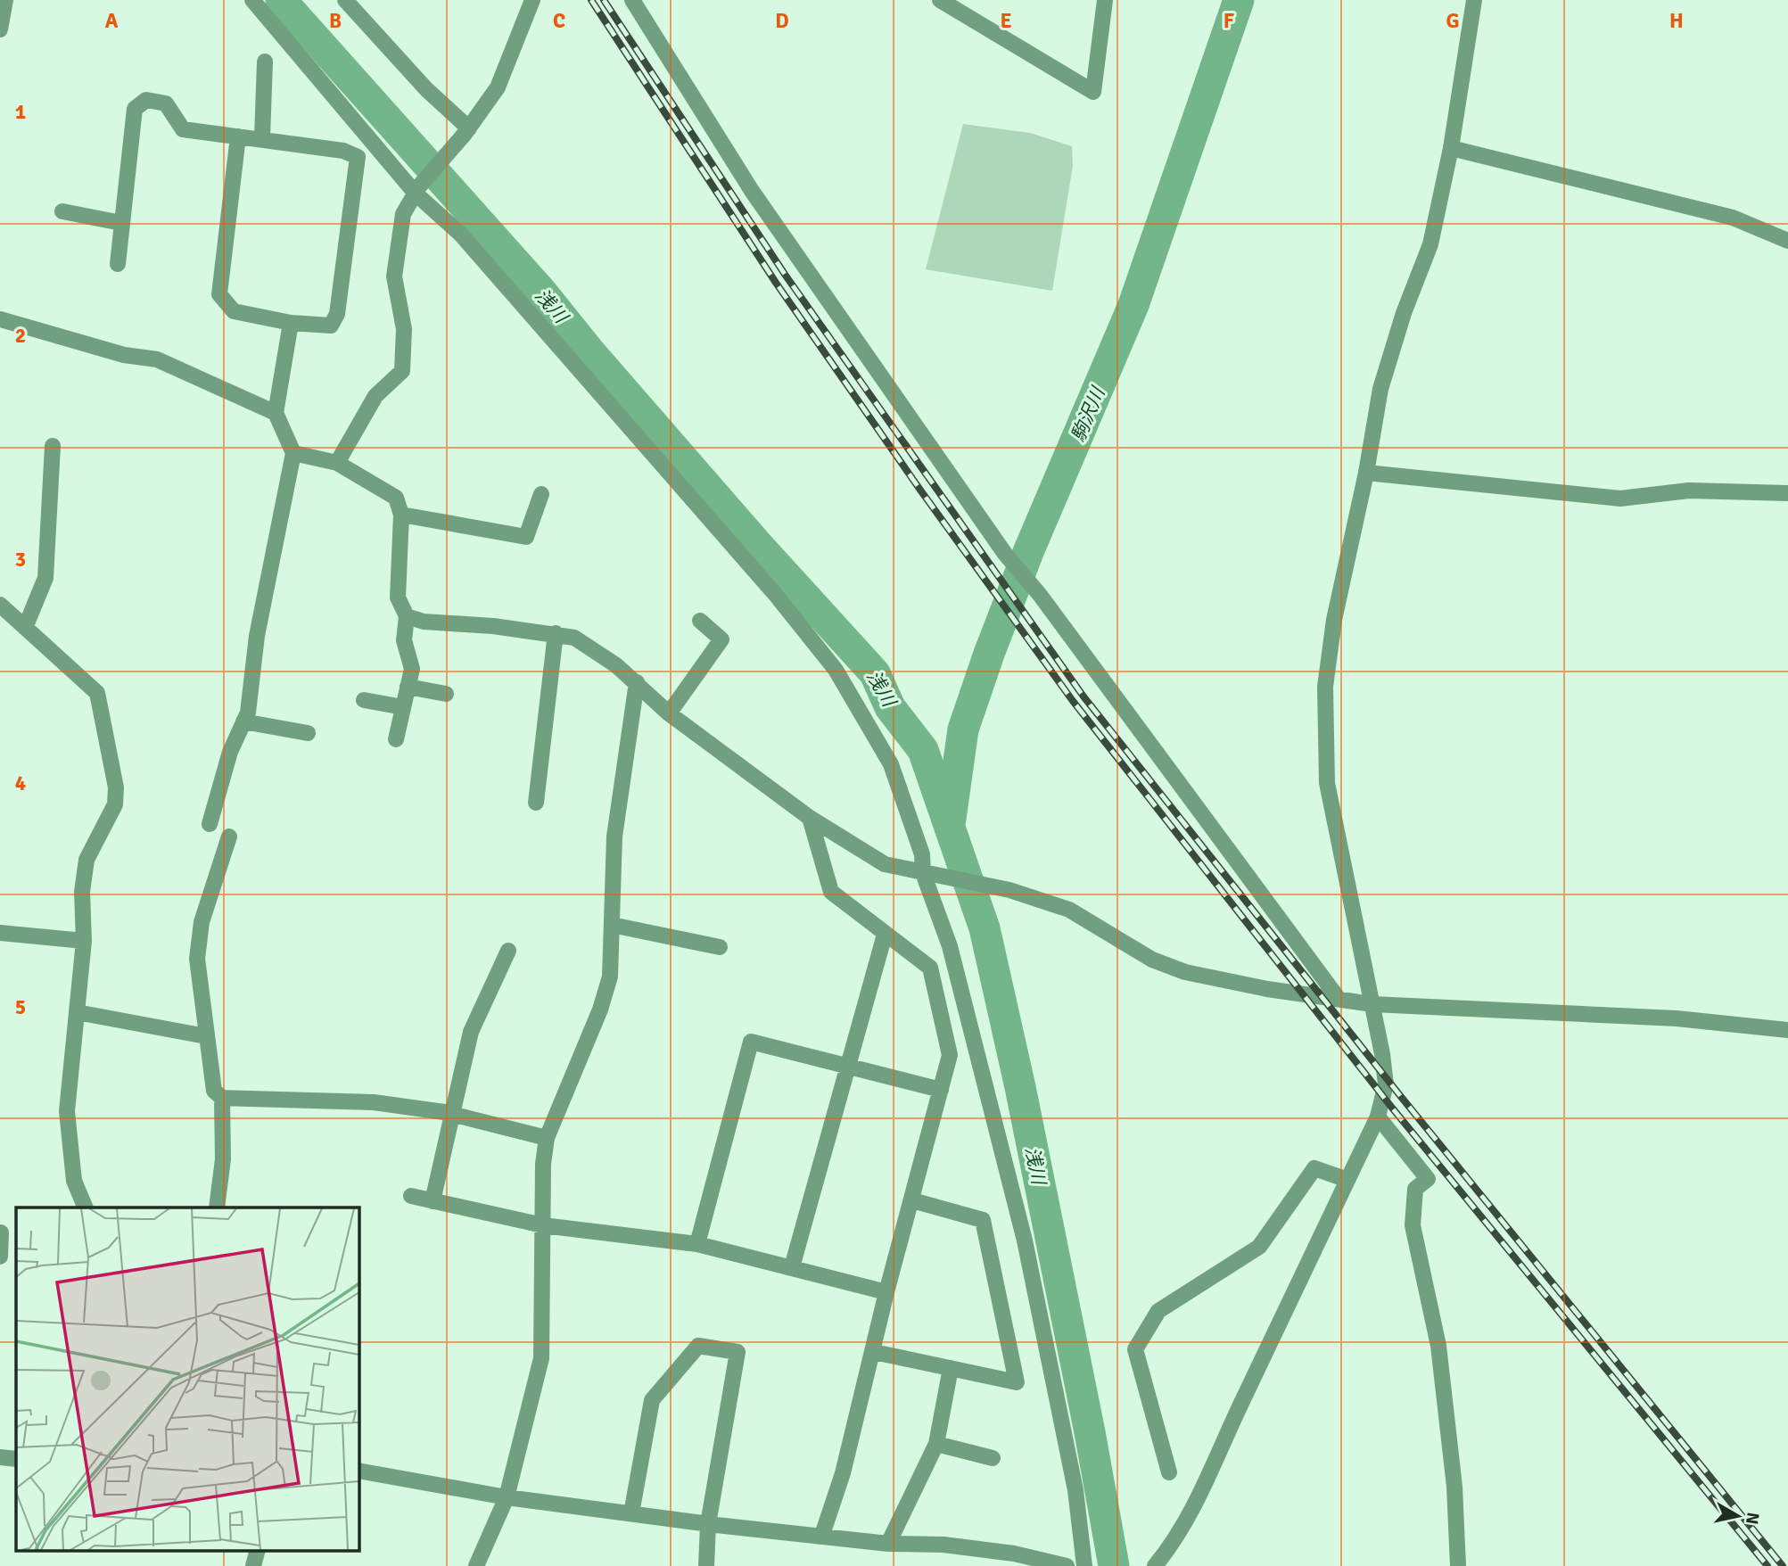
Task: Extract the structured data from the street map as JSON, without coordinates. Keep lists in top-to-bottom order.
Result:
{
  "water": ["浅川", "駒沢川"],
  "north": "right",
  "grid": {
    "columns": [
      "A",
      "B",
      "C",
      "D",
      "E",
      "F",
      "G",
      "H"
    ],
    "rows": [
      "1",
      "2",
      "3",
      "4",
      "5"
    ]
  }
}
